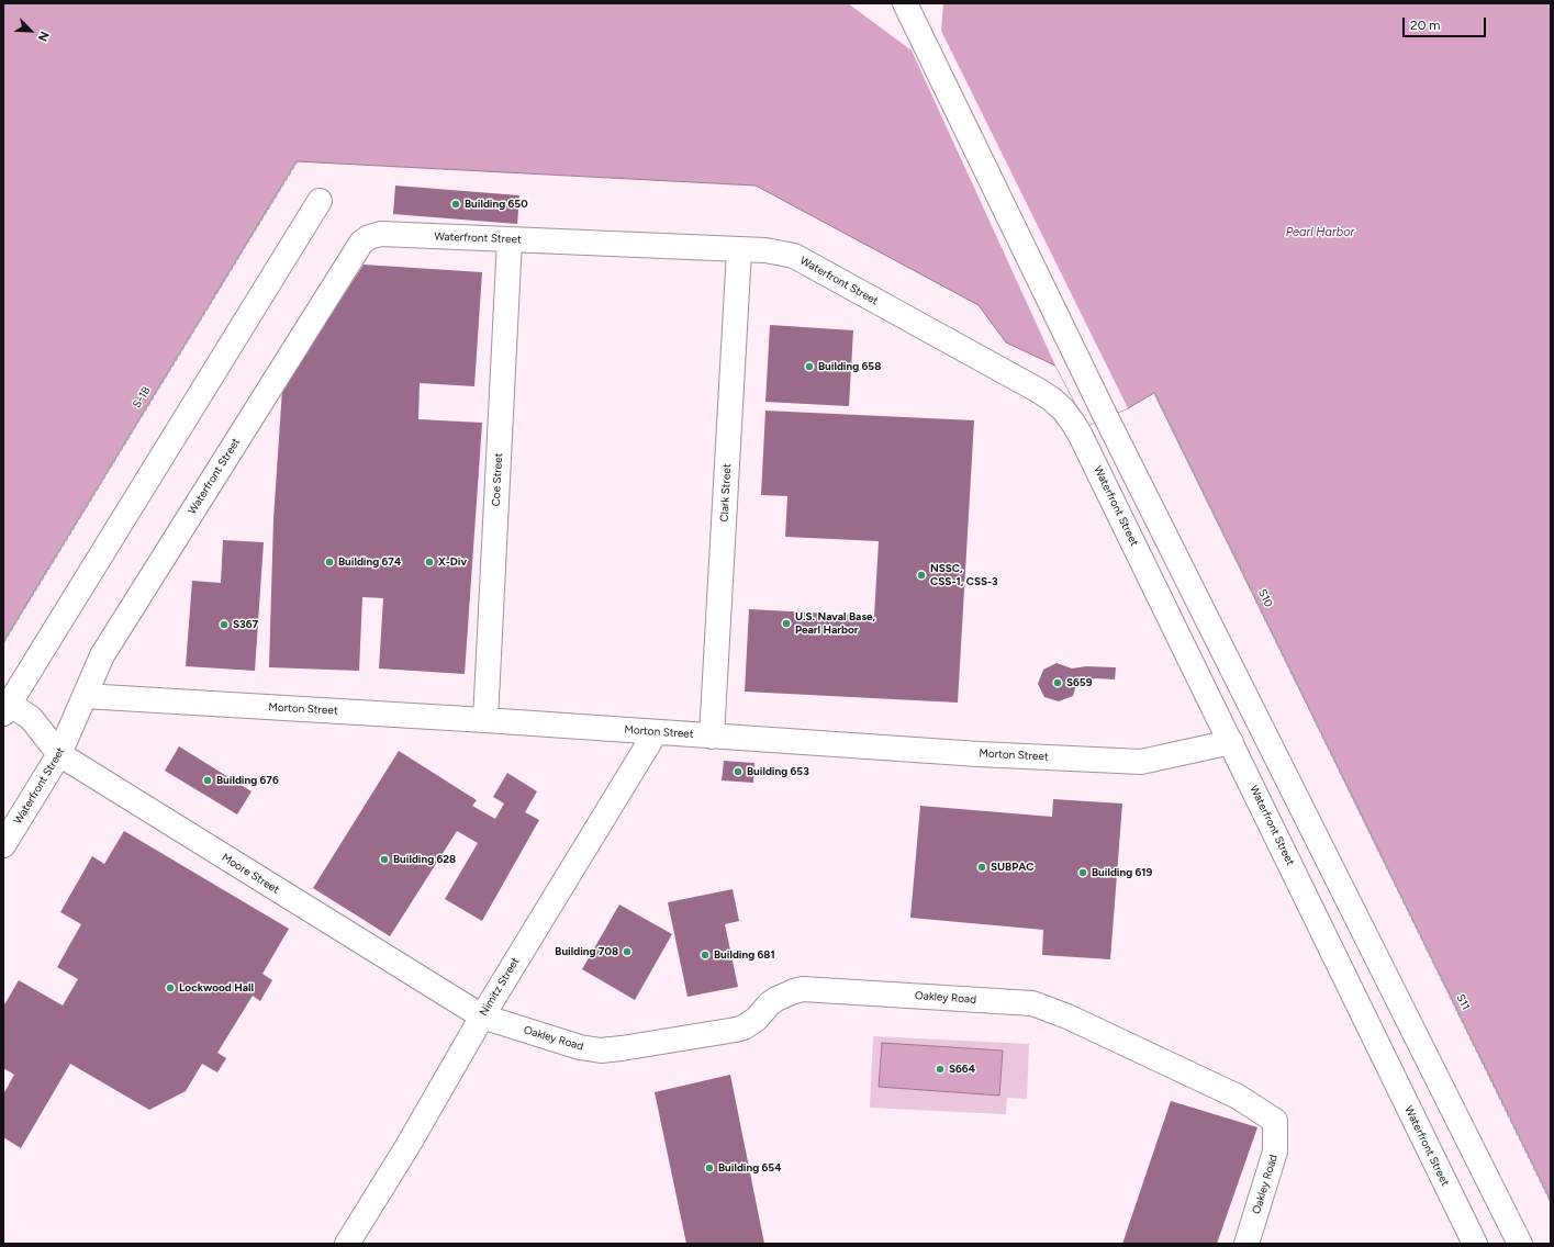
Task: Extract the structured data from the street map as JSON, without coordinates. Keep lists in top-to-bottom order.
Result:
{
  "streets": {
    "lane": [
      "Waterfront Street",
      "Coe Street",
      "Clark Street",
      "Morton Street",
      "Moore Street",
      "Nimitz Street",
      "Oakley Road"
    ],
    "path": ["S-1B", "S10", "S11"]
  },
  "crossings": [
    ["Waterfront Street", "Coe Street"],
    ["Waterfront Street", "Clark Street"],
    ["Waterfront Street", "Morton Street"],
    ["Waterfront Street", "Moore Street"],
    ["Coe Street", "Morton Street"],
    ["Clark Street", "Morton Street"],
    ["S10", "S11"],
    ["Morton Street", "Nimitz Street"],
    ["Moore Street", "Nimitz Street"],
    ["Moore Street", "Oakley Road"],
    ["Nimitz Street", "Oakley Road"]
  ],
  "water": ["Pearl Harbor"],
  "places": [
    "Building 650",
    "Building 658",
    "Building 674",
    "X-Div",
    "NSSC, CSS-1, CSS-3",
    "U.S. Naval Base, Pearl Harbor",
    "S367",
    "S659",
    "Building 653",
    "Building 676",
    "Building 628",
    "SUBPAC",
    "Building 619",
    "Building 708",
    "Building 681",
    "Lockwood Hall",
    "S664",
    "Building 654"
  ],
  "scale_bar": "20 m",
  "north": "bottom right"
}
